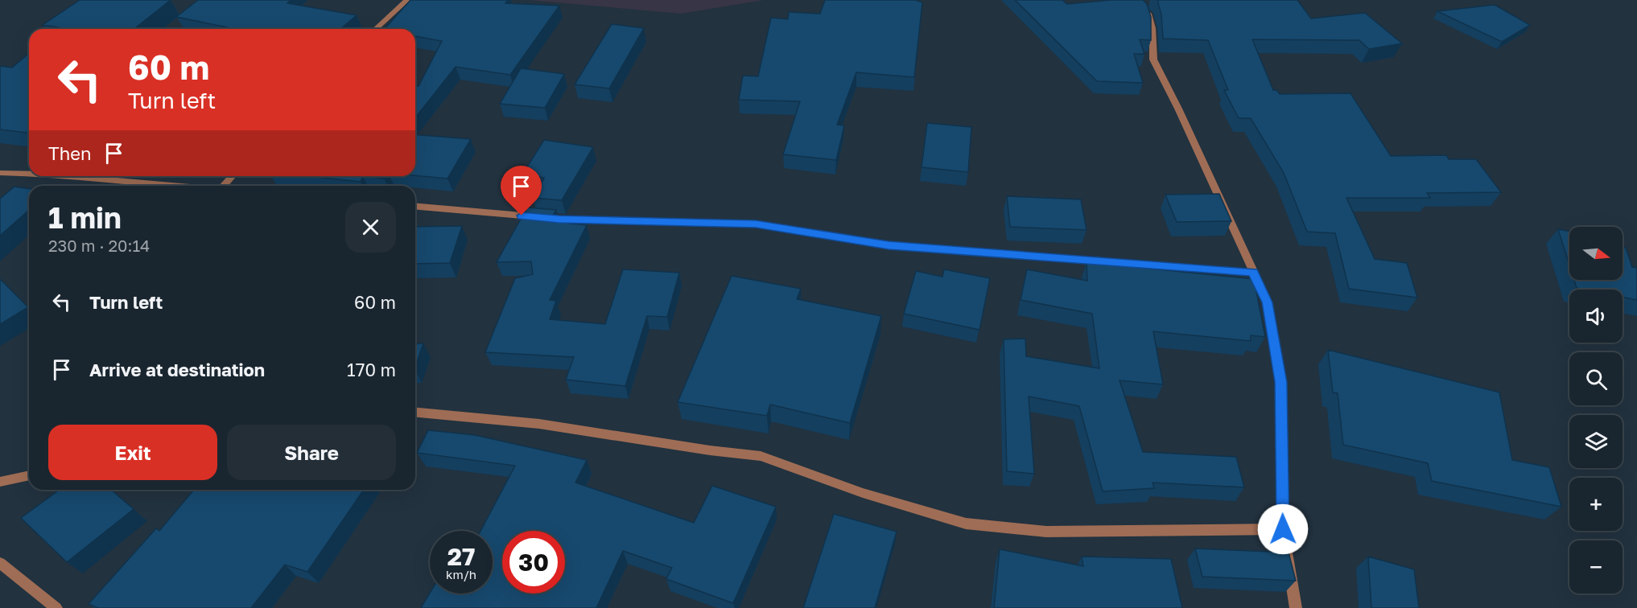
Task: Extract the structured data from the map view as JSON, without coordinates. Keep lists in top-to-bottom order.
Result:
{
  "north": "right",
  "page": {
    "turn": ["60 m", "Turn left"],
    "then": "Then",
    "heading": ["1 min", "230 m · 20:14"],
    "map_buttons": ["+", "−"],
    "list": [
      {
        "name": "Turn left",
        "value": "60 m"
      },
      {
        "name": "Arrive at destination",
        "value": "170 m"
      }
    ],
    "buttons": ["Exit", "Share"],
    "speed": "27 km/h",
    "limit": "30"
  }
}
